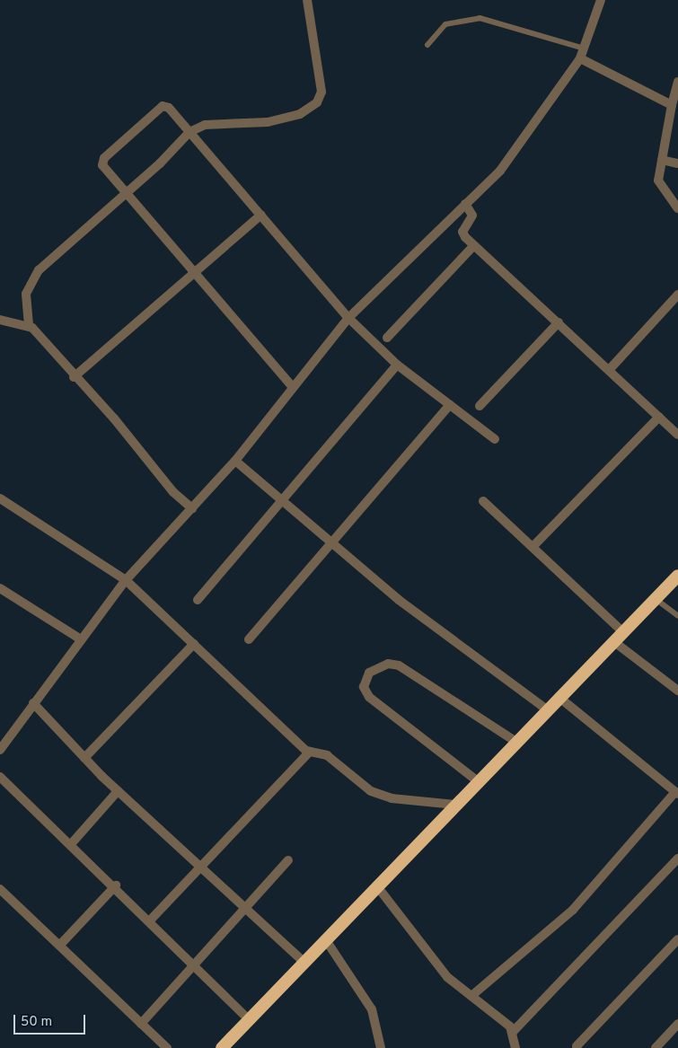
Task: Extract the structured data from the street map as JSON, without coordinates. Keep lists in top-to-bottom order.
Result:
{
  "scale_bar": "50 m"
}
